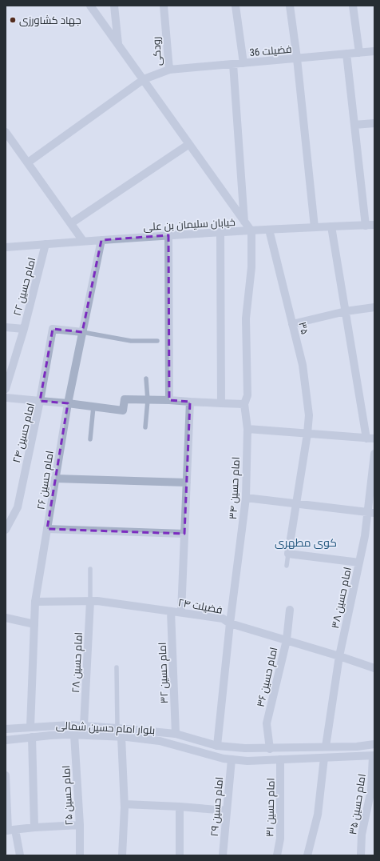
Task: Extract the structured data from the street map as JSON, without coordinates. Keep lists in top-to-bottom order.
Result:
{
  "streets": {
    "street": [
      "فضیلت 36",
      "رودکی",
      "خیابان سلیمان بن علی",
      "امام حسین ۲۲",
      "۳۵",
      "امام حسین ۲۴",
      "امام حسین ۲۶",
      "امام حسین ۳۴",
      "امام حسین ۳۸",
      "فضیلت ۲۴",
      "امام حسین ۲۸",
      "امام حسین ۳۲",
      "امام حسین ۳۶",
      "بلوار امام حسین شمالی",
      "امام حسین ۲۵",
      "امام حسین ۳۵",
      "امام حسین ۲۹",
      "امام حسین ۳۱"
    ]
  },
  "crossings": [
    ["فضیلت 36", "رودکی"],
    ["خیابان سلیمان بن علی", "امام حسین ۲۲"],
    ["خیابان سلیمان بن علی", "۳۵"],
    ["خیابان سلیمان بن علی", "امام حسین ۲۶"],
    ["خیابان سلیمان بن علی", "امام حسین ۳۴"],
    ["امام حسین ۲۴", "امام حسین ۲۶"],
    ["امام حسین ۲۶", "فضیلت ۲۴"],
    ["امام حسین ۲۶", "بلوار امام حسین شمالی"],
    ["امام حسین ۳۴", "فضیلت ۲۴"],
    ["امام حسین ۳۴", "بلوار امام حسین شمالی"],
    ["امام حسین ۳۸", "فضیلت ۲۴"],
    ["امام حسین ۳۸", "بلوار امام حسین شمالی"],
    ["فضیلت ۲۴", "امام حسین ۲۸"],
    ["فضیلت ۲۴", "امام حسین ۳۲"],
    ["فضیلت ۲۴", "امام حسین ۳۶"],
    ["امام حسین ۲۸", "بلوار امام حسین شمالی"],
    ["امام حسین ۳۲", "بلوار امام حسین شمالی"],
    ["امام حسین ۳۶", "بلوار امام حسین شمالی"],
    ["بلوار امام حسین شمالی", "امام حسین ۲۵"],
    ["بلوار امام حسین شمالی", "امام حسین ۳۵"],
    ["بلوار امام حسین شمالی", "امام حسین ۲۹"],
    ["بلوار امام حسین شمالی", "امام حسین ۳۱"]
  ],
  "districts": ["کوی مطهری"],
  "places": ["جهاد کشاورزی"]
}
